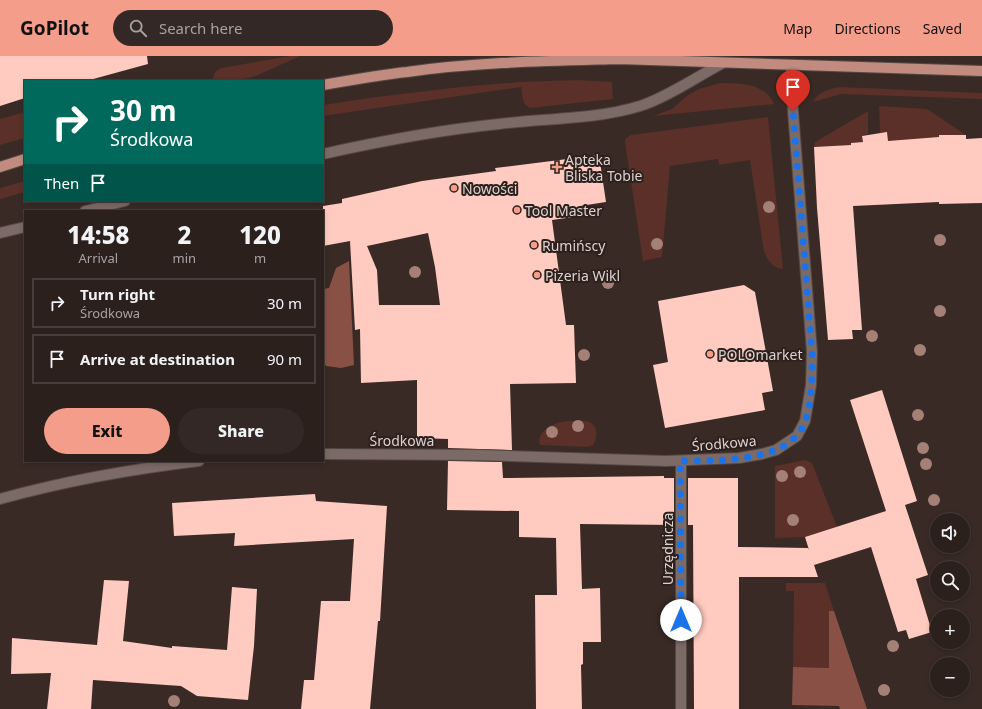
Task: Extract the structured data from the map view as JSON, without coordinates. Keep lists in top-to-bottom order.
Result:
{
  "streets": {
    "street": ["Środkowa", "Urzędnicza"]
  },
  "crossings": [
    ["Środkowa", "Urzędnicza"]
  ],
  "places": {
    "health": ["Apteka Bliska Tobie"],
    "other": [
      "Nowości",
      "Tool Master",
      "Rumińscy",
      "Pizeria Wikl",
      "POLOmarket"
    ]
  },
  "page": {
    "header": "GoPilot",
    "search": "Search here",
    "nav": ["Map", "Directions", "Saved"],
    "turn": ["30 m", "Środkowa"],
    "then": "Then",
    "eta": [
      "14:58",
      "Arrival",
      "2",
      "min",
      "120",
      "m"
    ],
    "list": [
      {
        "name": "Turn right",
        "note": "Środkowa",
        "value": "30 m"
      },
      {
        "name": "Arrive at destination",
        "value": "90 m"
      }
    ],
    "buttons": ["Exit", "Share"],
    "map_buttons": ["+", "−"]
  }
}
